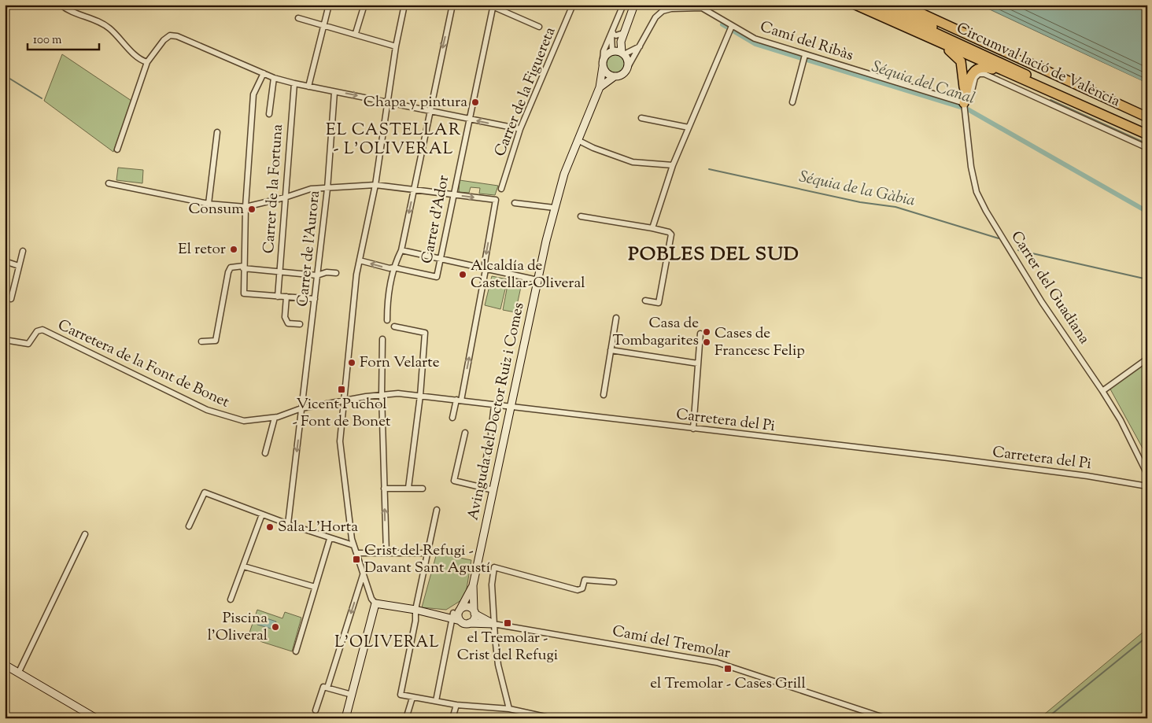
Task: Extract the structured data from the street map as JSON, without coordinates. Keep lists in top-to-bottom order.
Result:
{
  "streets": {
    "highway": ["Circumval·lació de València"],
    "street": [
      "Camí del Ribàs",
      "Carrer de la Figuereta",
      "Carrer de la Fortuna",
      "Carrer d'Ador",
      "Carrer de l'Aurora",
      "Carrer del Guadiana",
      "Carretera de la Font de Bonet",
      "Avinguda del Doctor Ruiz i Comes",
      "Carretera del Pi",
      "Camí del Tremolar"
    ]
  },
  "crossings": [
    ["Camí del Ribàs", "Carrer del Guadiana"],
    ["Camí del Ribàs", "Avinguda del Doctor Ruiz i Comes"],
    ["Carrer de l'Aurora", "Carretera de la Font de Bonet"],
    ["Carrer de l'Aurora", "Carretera del Pi"],
    ["Carretera de la Font de Bonet", "Carretera del Pi"],
    ["Avinguda del Doctor Ruiz i Comes", "Carretera del Pi"],
    ["Avinguda del Doctor Ruiz i Comes", "Camí del Tremolar"]
  ],
  "districts": ["EL CASTELLAR - L'OLIVERAL", "POBLES DEL SUD", "L'OLIVERAL"],
  "water": ["Séquia del Canal", "Séquia de la Gàbia"],
  "places": {
    "other": [
      "Chapa y pintura",
      "Consum",
      "El retor",
      "Alcaldía de Castellar-Oliveral",
      "Casa de Tombagarites",
      "Cases de Francesc Felip",
      "Forn Velarte",
      "Sala L'Horta",
      "Piscina l'Oliveral"
    ],
    "transit": [
      "Vicent Puchol - Font de Bonet",
      "Crist del Refugi - Davant Sant Agustí",
      "el Tremolar - Crist del Refugi",
      "el Tremolar - Cases Grill"
    ]
  },
  "scale_bar": "100 m"
}
